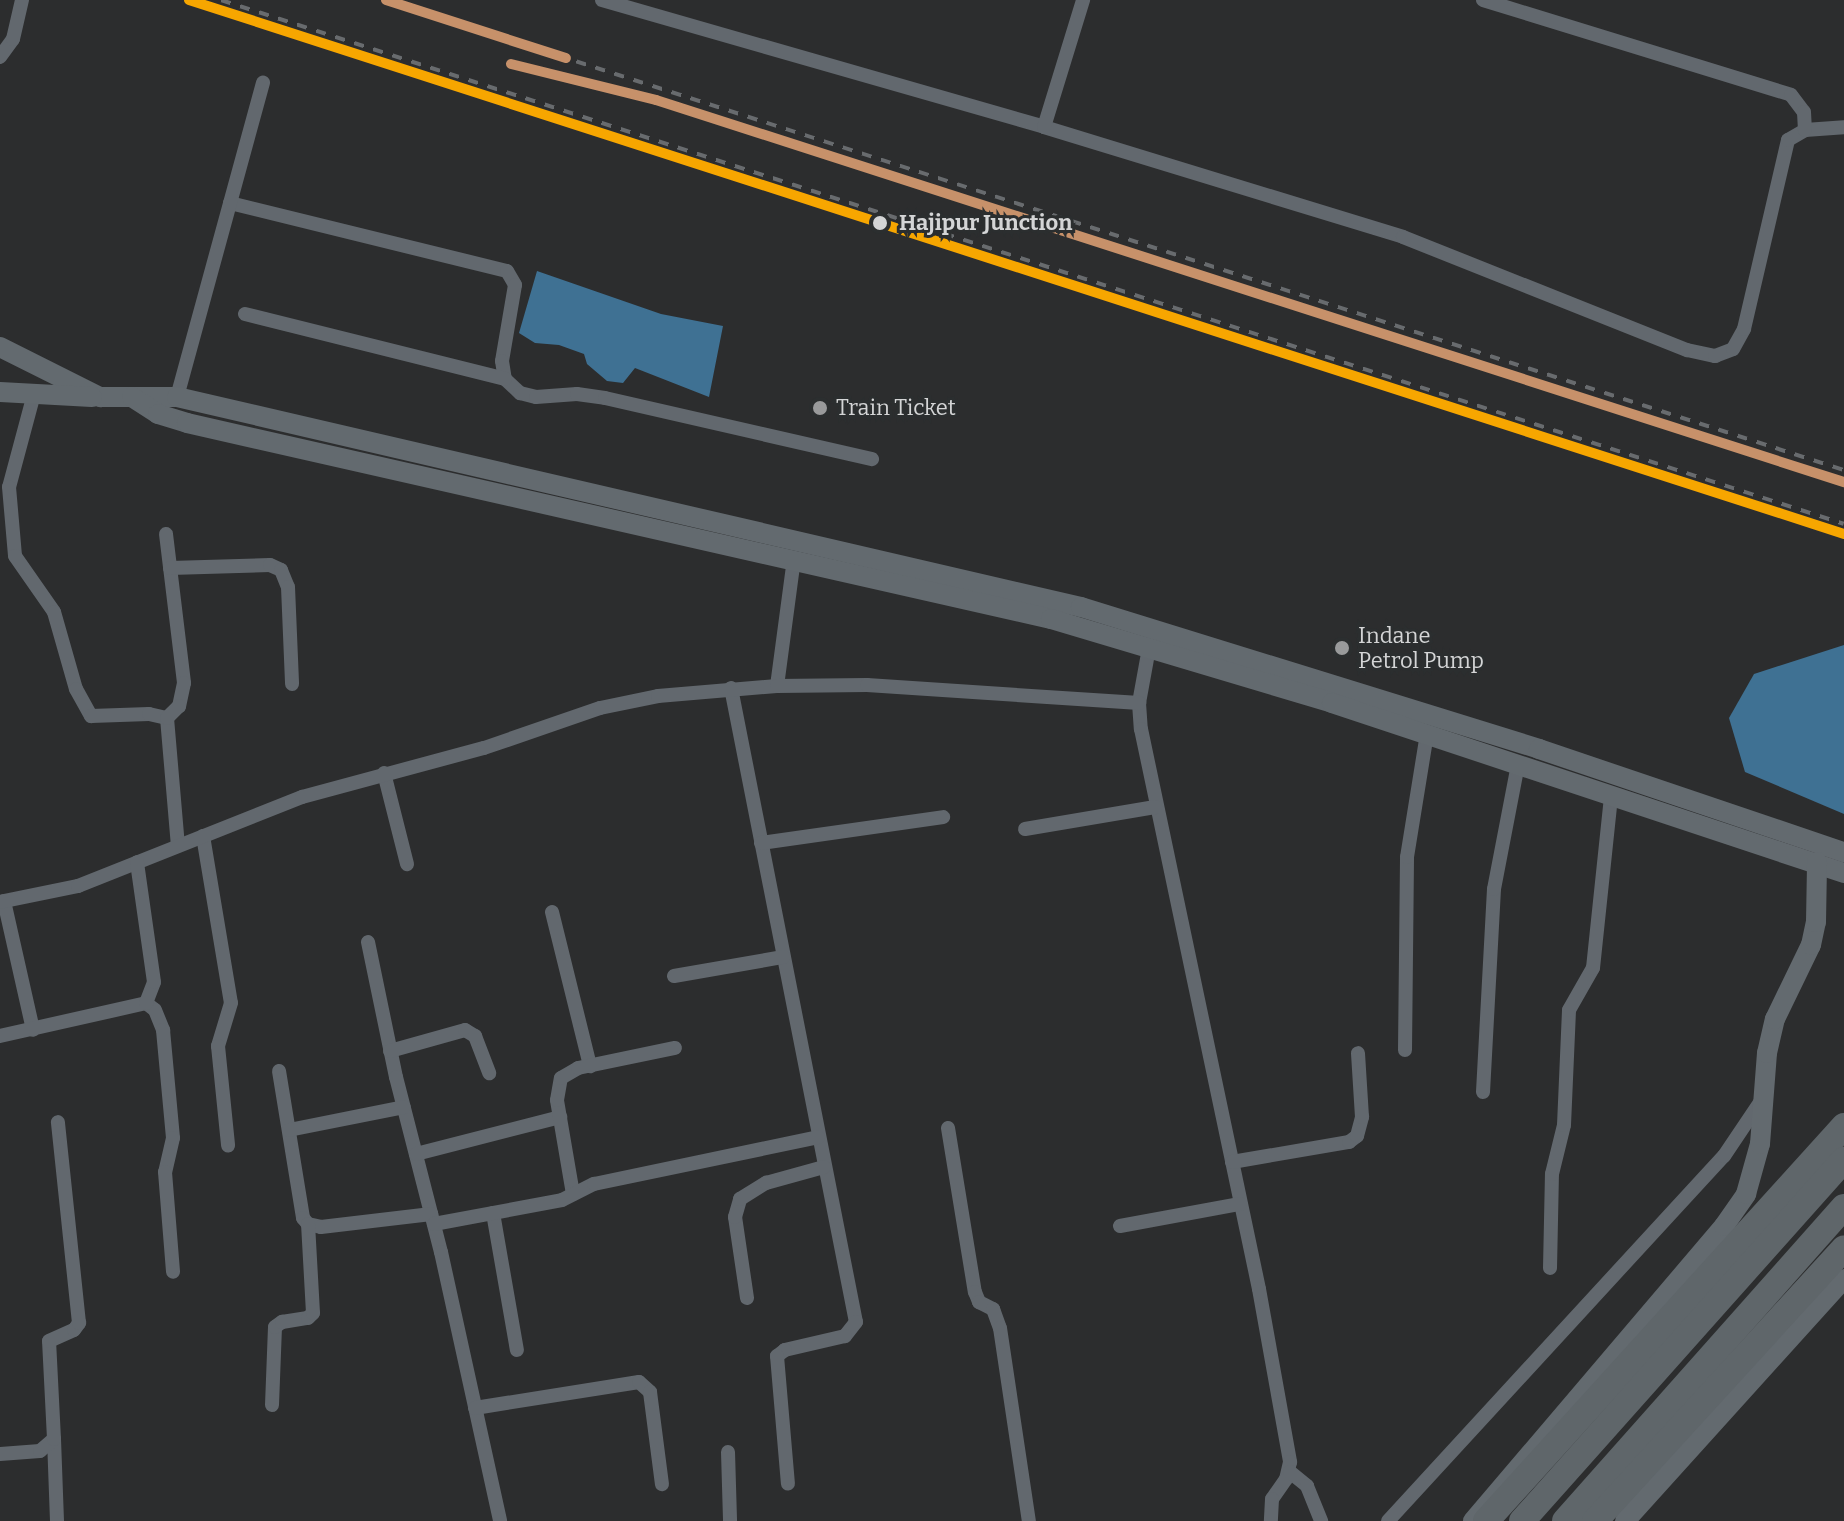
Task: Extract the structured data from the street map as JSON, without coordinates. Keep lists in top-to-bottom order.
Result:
{
  "places": ["Hajipur Junction", "Train Ticket", "Indane Petrol Pump"]
}
